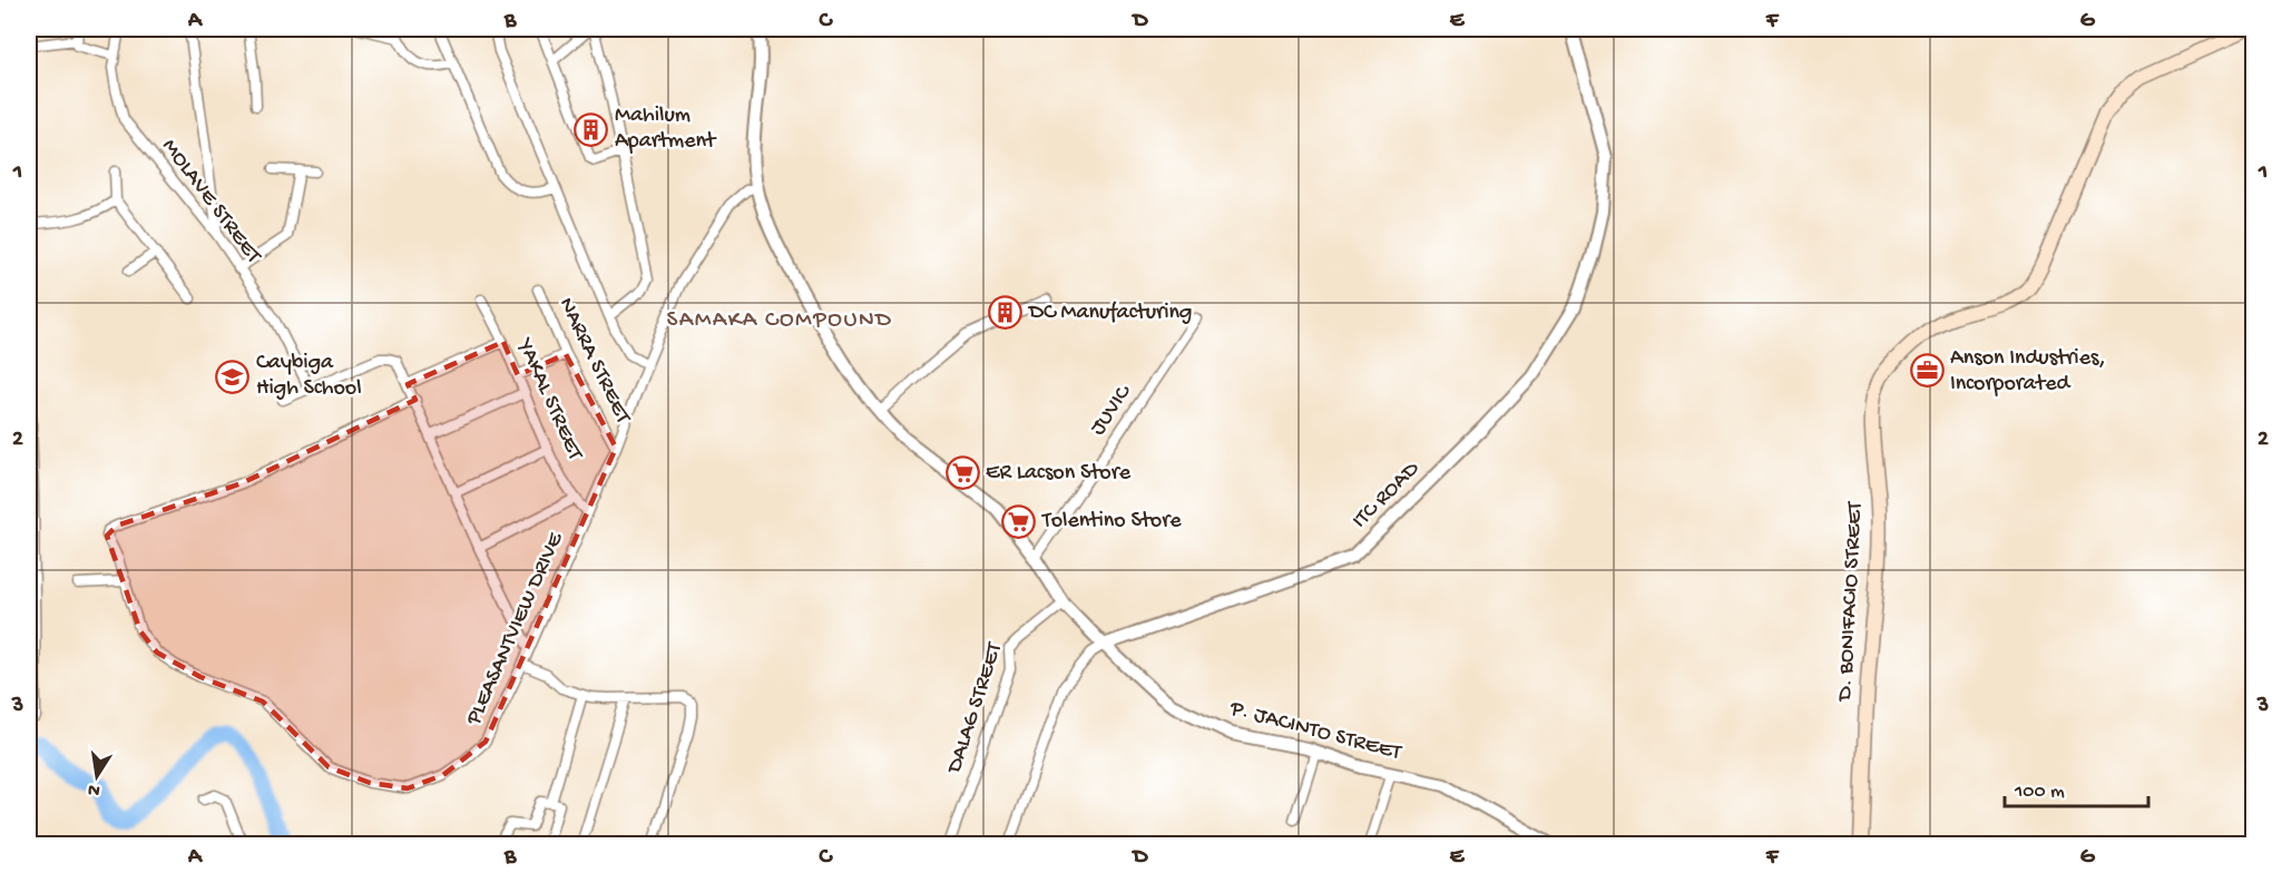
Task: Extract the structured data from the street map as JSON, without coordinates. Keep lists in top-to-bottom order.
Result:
{
  "streets": {
    "main road": ["D. BONIFACIO STREET"],
    "street": [
      "MOLAVE STREET",
      "NARRA STREET",
      "YAKAL STREET",
      "JUVIC",
      "ITC ROAD",
      "PLEASANTVIEW DRIVE",
      "DALAG STREET",
      "P. JACINTO STREET"
    ]
  },
  "crossings": [
    ["NARRA STREET", "PLEASANTVIEW DRIVE"],
    ["YAKAL STREET", "PLEASANTVIEW DRIVE"],
    ["JUVIC", "P. JACINTO STREET"],
    ["ITC ROAD", "P. JACINTO STREET"],
    ["PLEASANTVIEW DRIVE", "P. JACINTO STREET"],
    ["DALAG STREET", "P. JACINTO STREET"]
  ],
  "districts": ["SAMAKA COMPOUND"],
  "places": {
    "building": ["Mahilum Apartment", "DC Manufacturing"],
    "office": ["Anson Industries, Incorporated"],
    "school or university": ["Caybiga High School"],
    "supermarket": ["ER Lacson Store", "Tolentino Store"]
  },
  "scale_bar": "100 m",
  "north": "bottom",
  "grid": {
    "columns": [
      "A",
      "B",
      "C",
      "D",
      "E",
      "F",
      "G"
    ],
    "rows": ["1", "2", "3"]
  }
}
